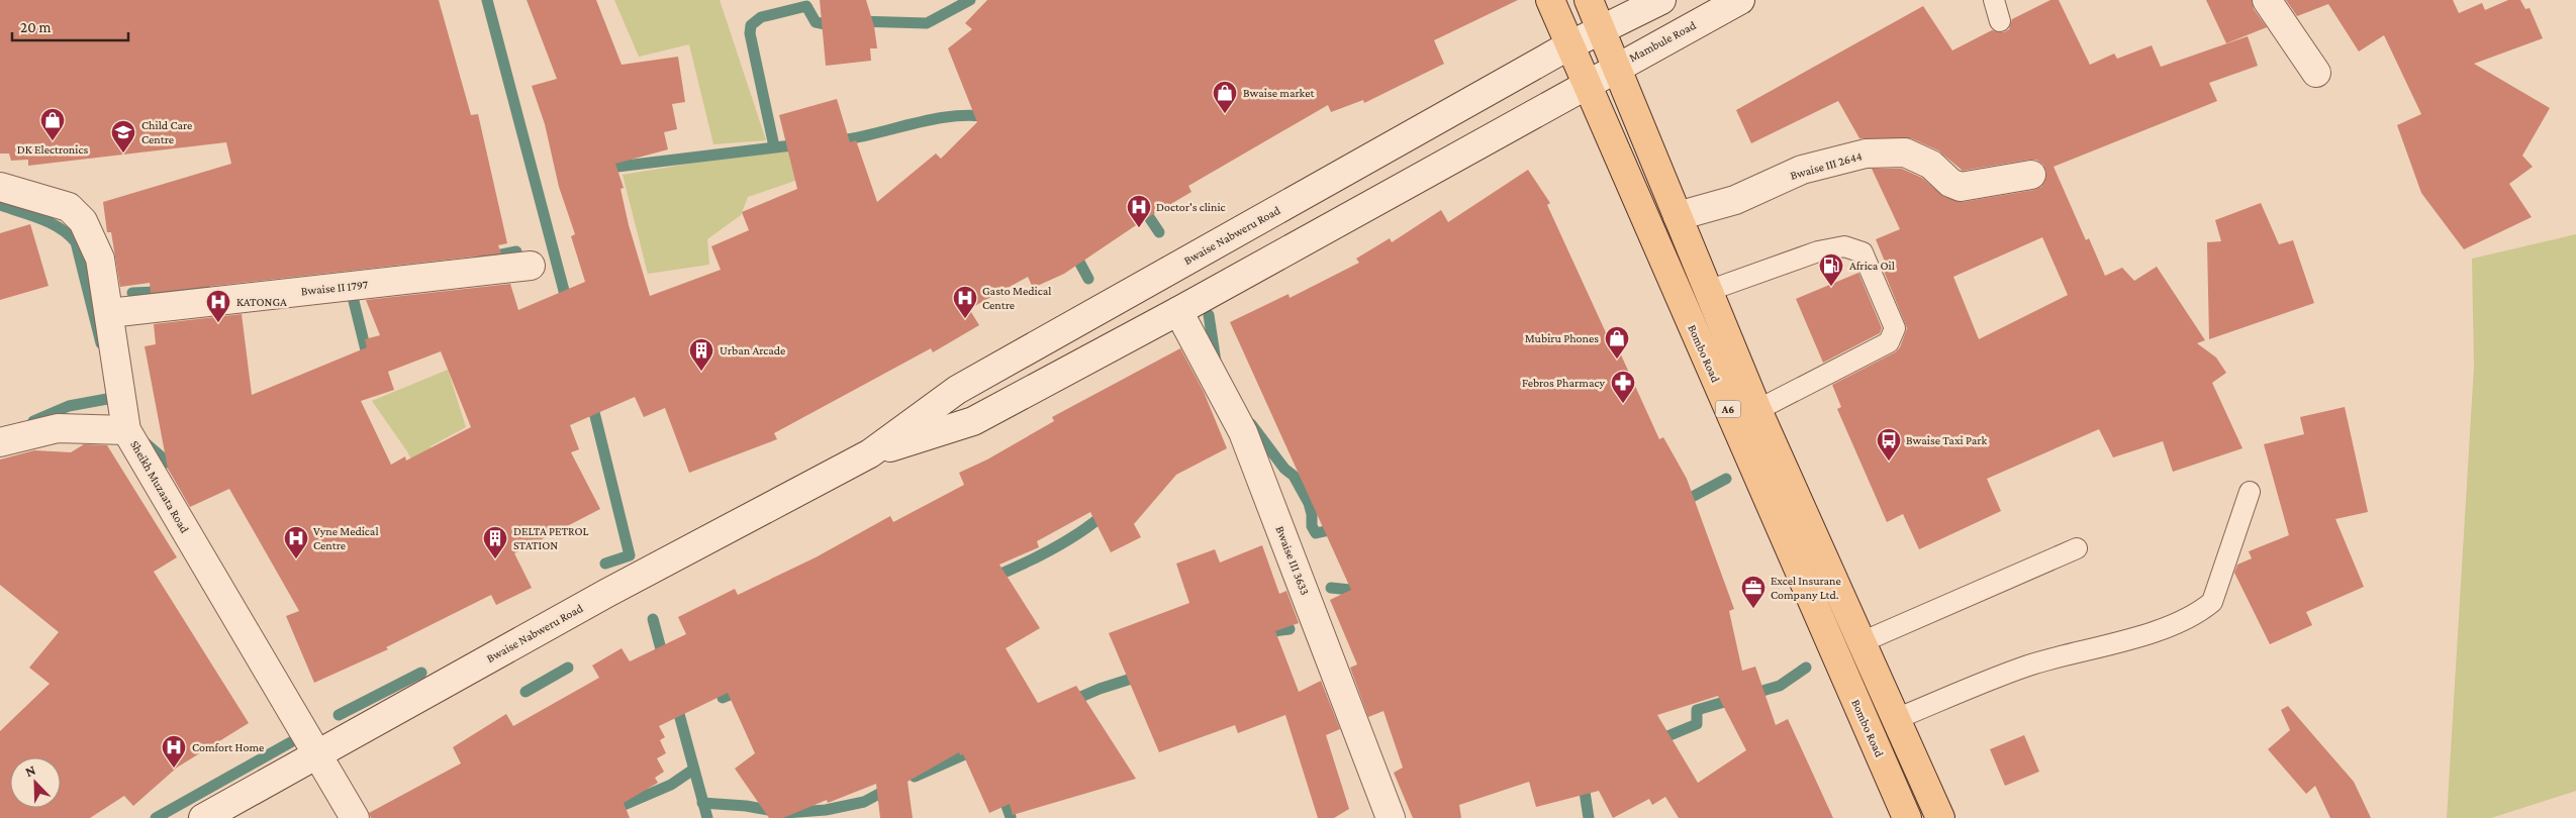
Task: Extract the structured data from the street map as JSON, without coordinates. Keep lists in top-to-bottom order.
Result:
{
  "streets": {
    "main road": ["Bombo Road", "A6"],
    "street": [
      "Mambule Road",
      "Bwaise III 2644",
      "Bwaise Nabweru Road",
      "Bwaise II 1797",
      "Sheikh Muzaata Road",
      "Bwaise III 3633"
    ]
  },
  "crossings": [
    ["Mambule Road", "Bwaise Nabweru Road"],
    ["Mambule Road", "Bombo Road"],
    ["Bwaise Nabweru Road", "Bombo Road"],
    ["Bwaise Nabweru Road", "Sheikh Muzaata Road"],
    ["Bwaise Nabweru Road", "Bwaise III 3633"],
    ["Bwaise II 1797", "Sheikh Muzaata Road"]
  ],
  "places": {
    "shop": ["Bwaise market", "DK Electronics", "Mubiru Phones"],
    "school or university": ["Child Care Centre"],
    "hospital": [
      "Doctor's clinic",
      "Gasto Medical Centre",
      "KATONGA",
      "Vyne Medical Centre",
      "Comfort Home"
    ],
    "fuel station": ["Africa Oil"],
    "building": ["Urban Arcade", "DELTA PETROL STATION"],
    "pharmacy": ["Febros Pharmacy"],
    "bus stop": ["Bwaise Taxi Park"],
    "office": ["Excel Insurane Company Ltd."]
  },
  "scale_bar": "20 m",
  "north": "top left"
}
